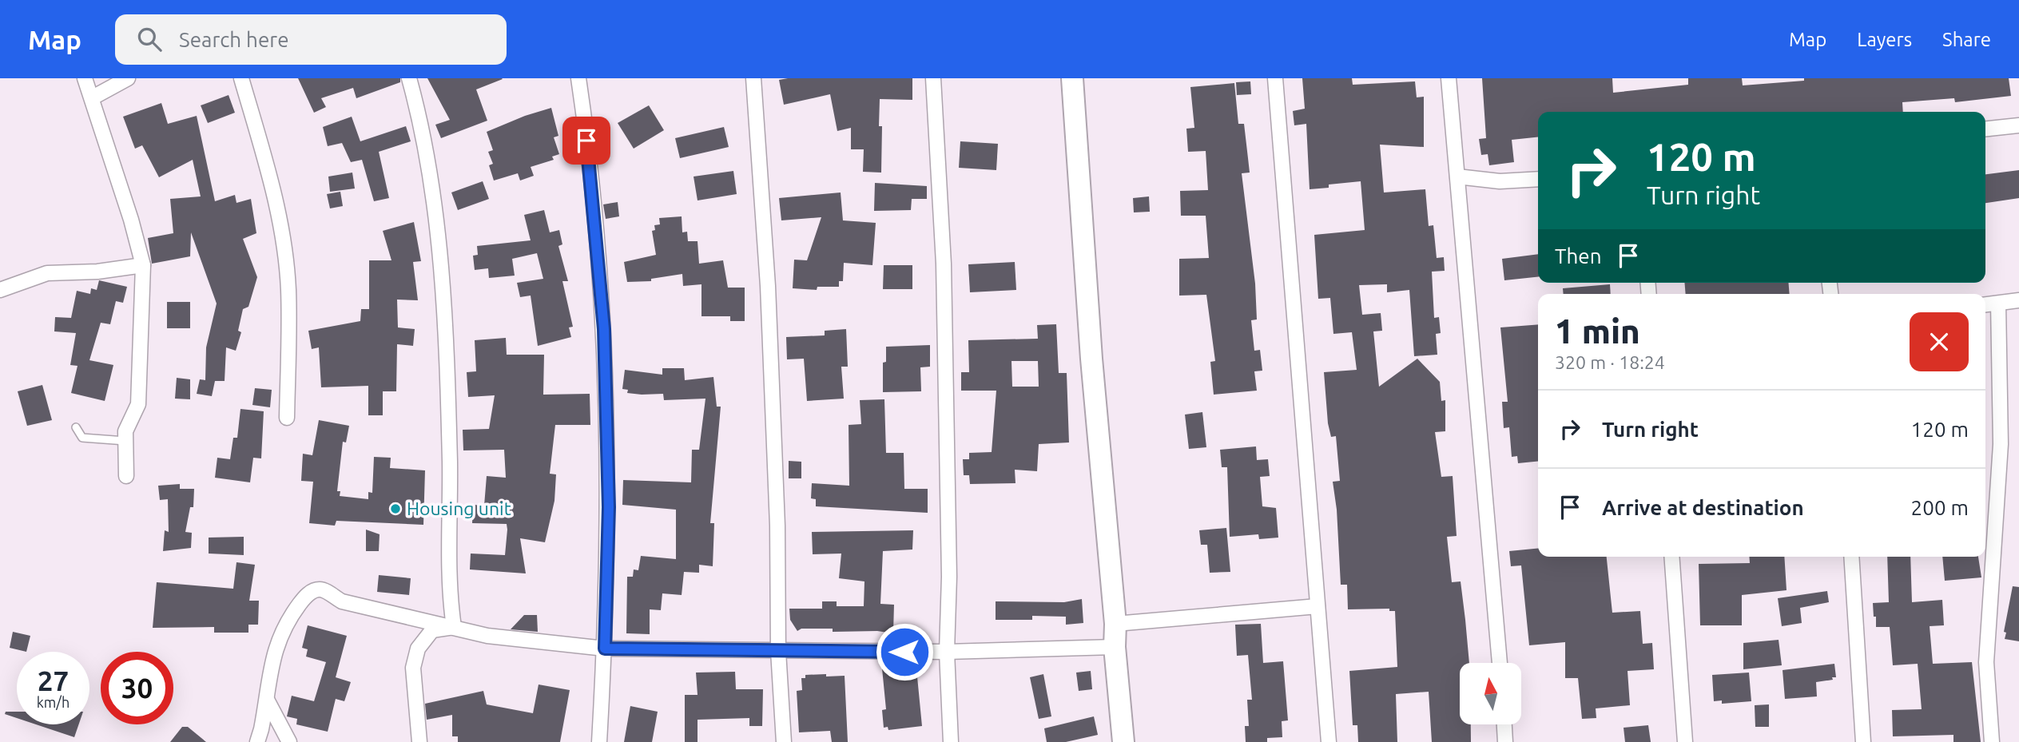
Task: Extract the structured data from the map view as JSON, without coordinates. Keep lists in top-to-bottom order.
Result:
{
  "places": ["Housing unit"],
  "north": "top",
  "page": {
    "header": "Map",
    "search": "Search here",
    "nav": ["Map", "Layers", "Share"],
    "turn": ["120 m", "Turn right"],
    "then": "Then",
    "heading": ["1 min", "320 m · 18:24"],
    "list": [
      {
        "name": "Turn right",
        "value": "120 m"
      },
      {
        "name": "Arrive at destination",
        "value": "200 m"
      }
    ],
    "speed": "27 km/h",
    "limit": "30"
  }
}
